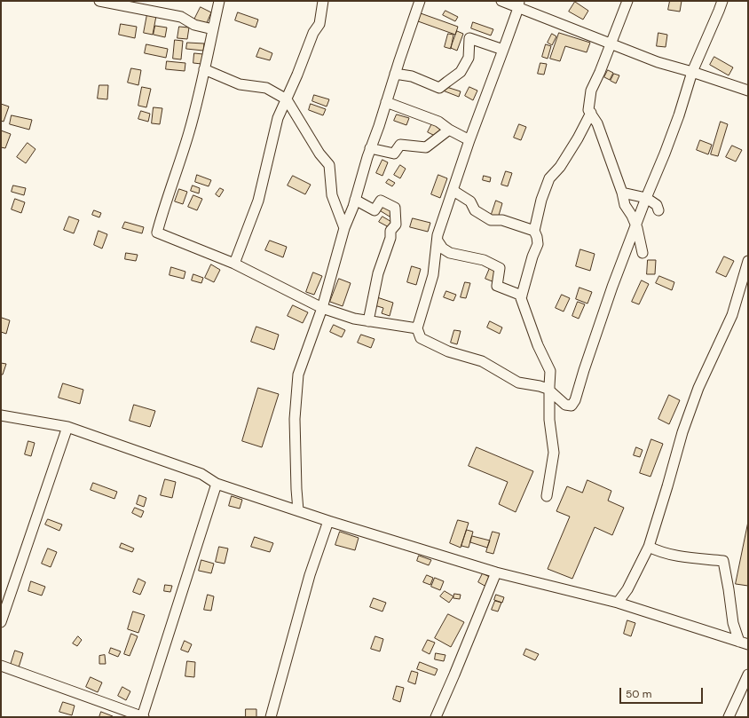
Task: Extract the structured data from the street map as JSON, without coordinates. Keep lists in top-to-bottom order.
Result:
{
  "scale_bar": "50 m"
}
